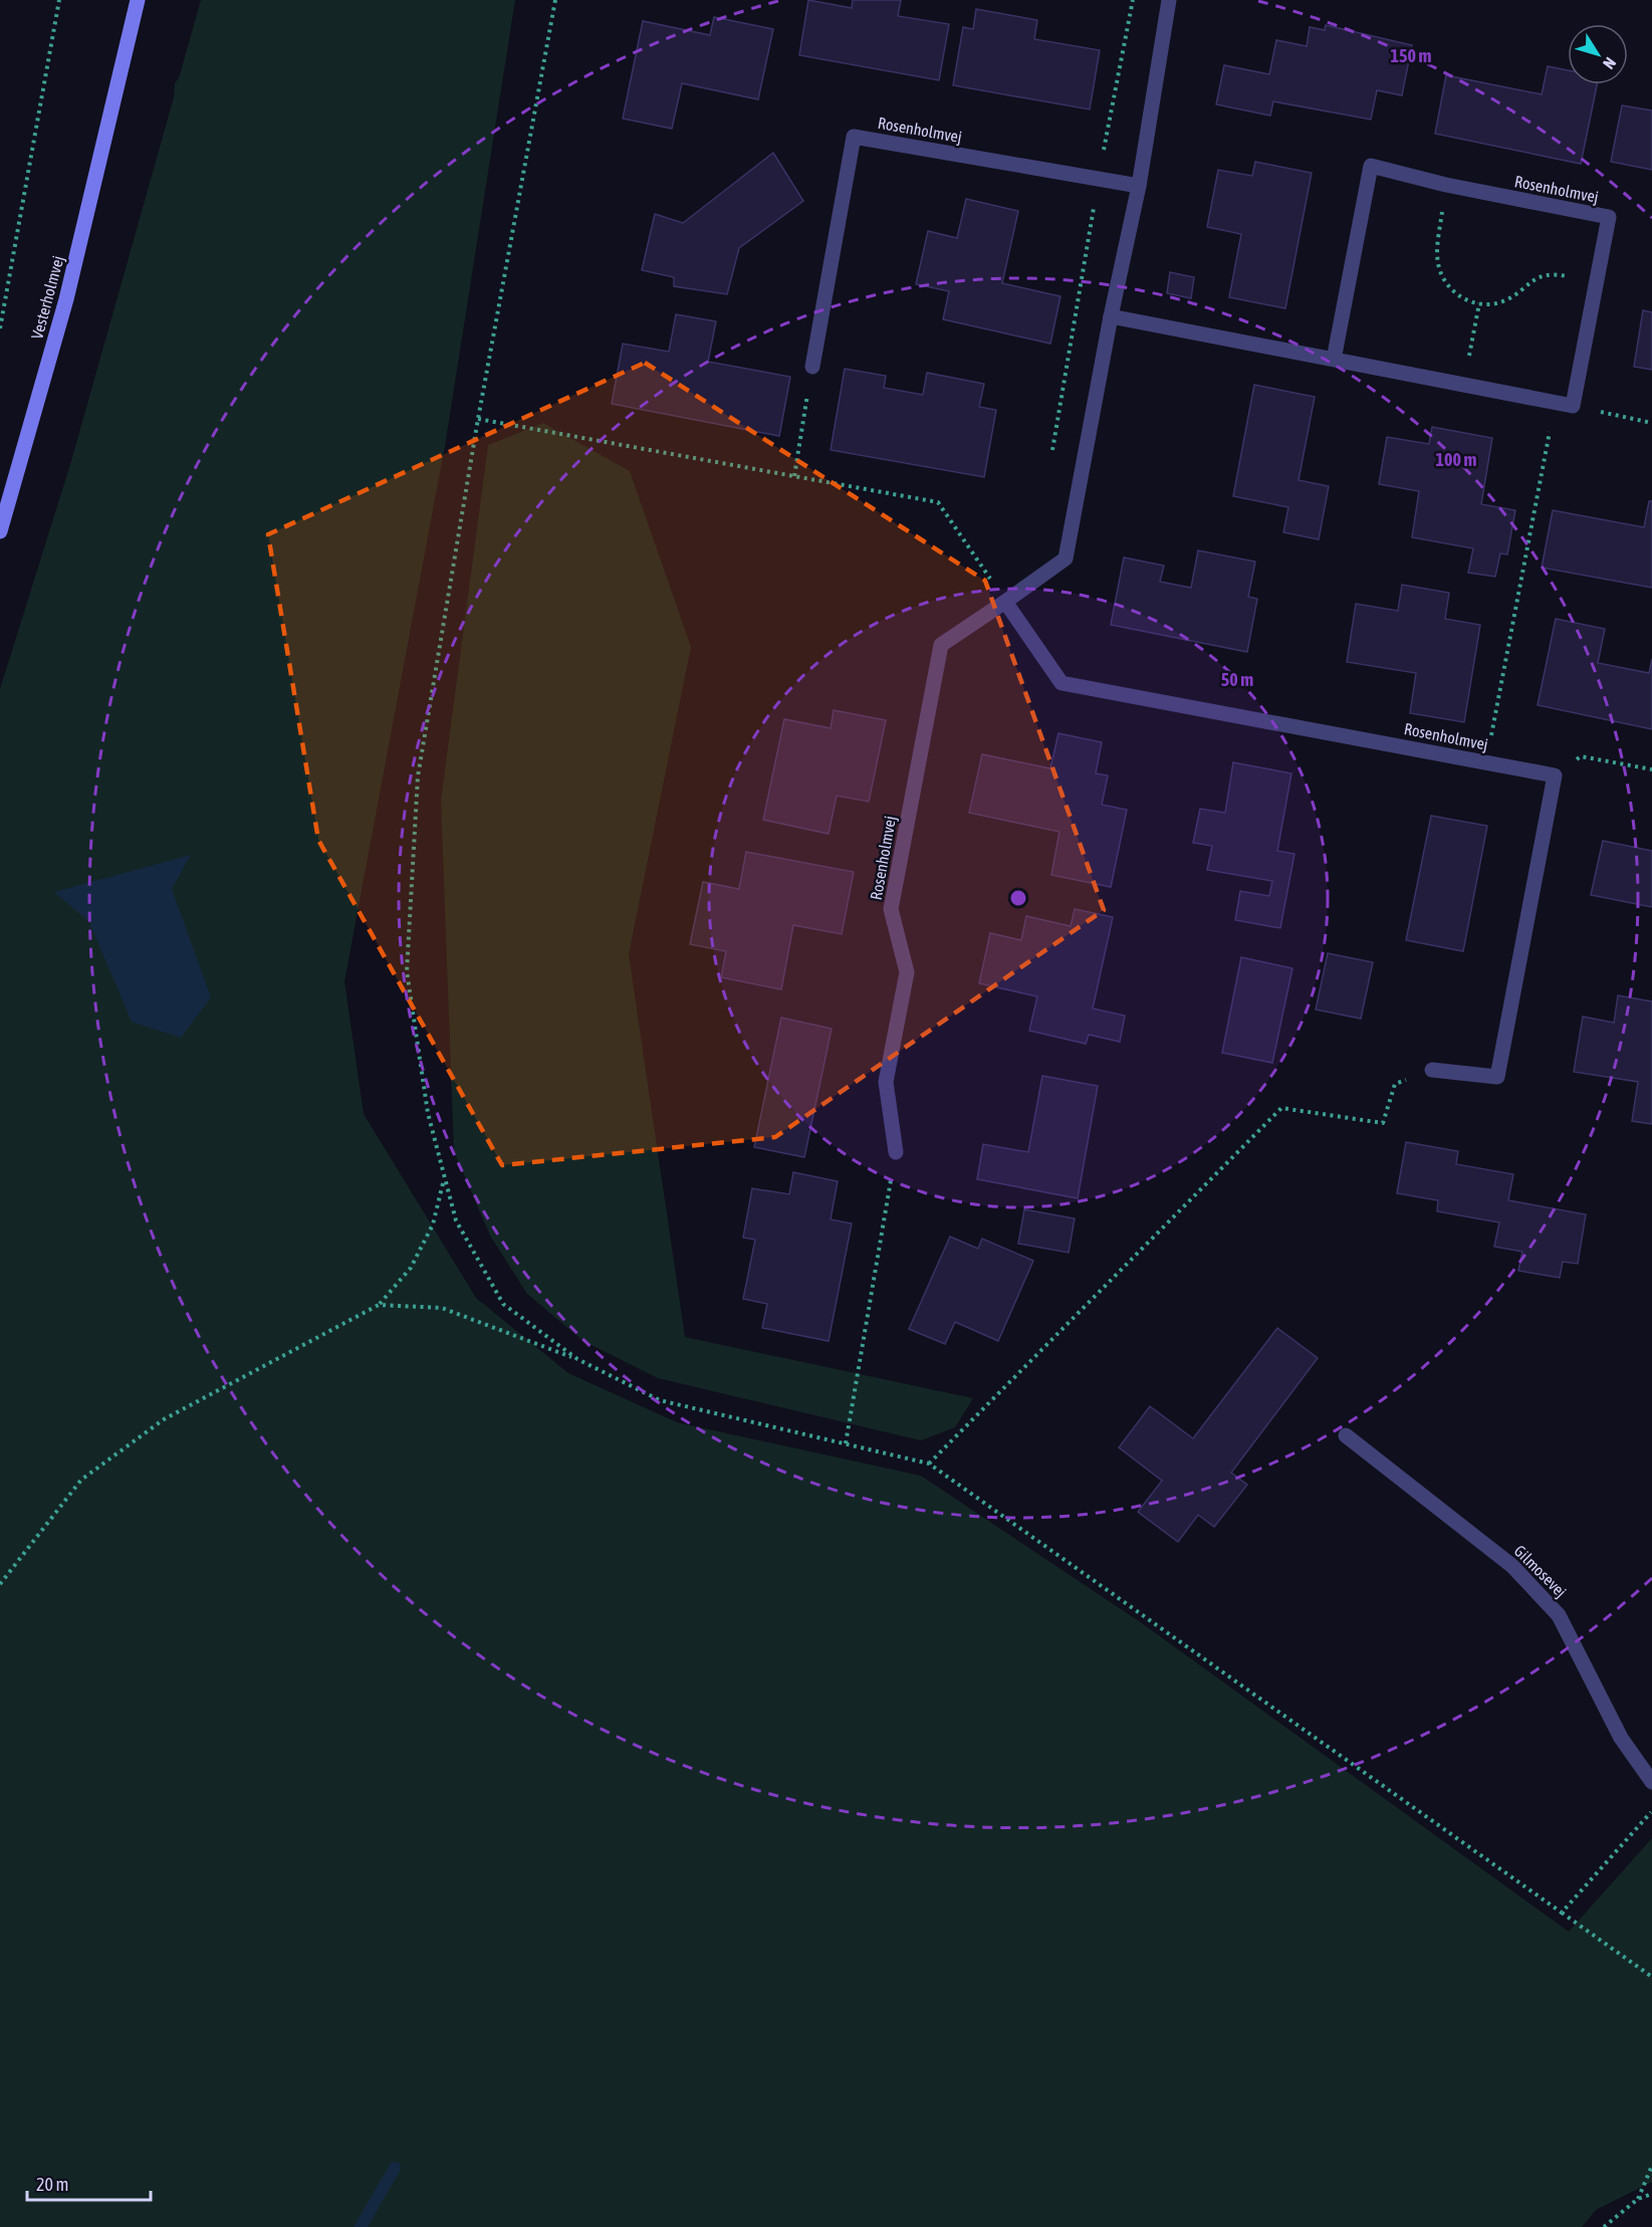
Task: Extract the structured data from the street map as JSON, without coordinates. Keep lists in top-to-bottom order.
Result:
{
  "streets": {
    "street": ["Rosenholmvej", "Vesterholmvej", "Gilmosevej"]
  },
  "scale_bar": "20 m",
  "north": "bottom right",
  "rings": ["150 m", "100 m", "50 m"]
}
